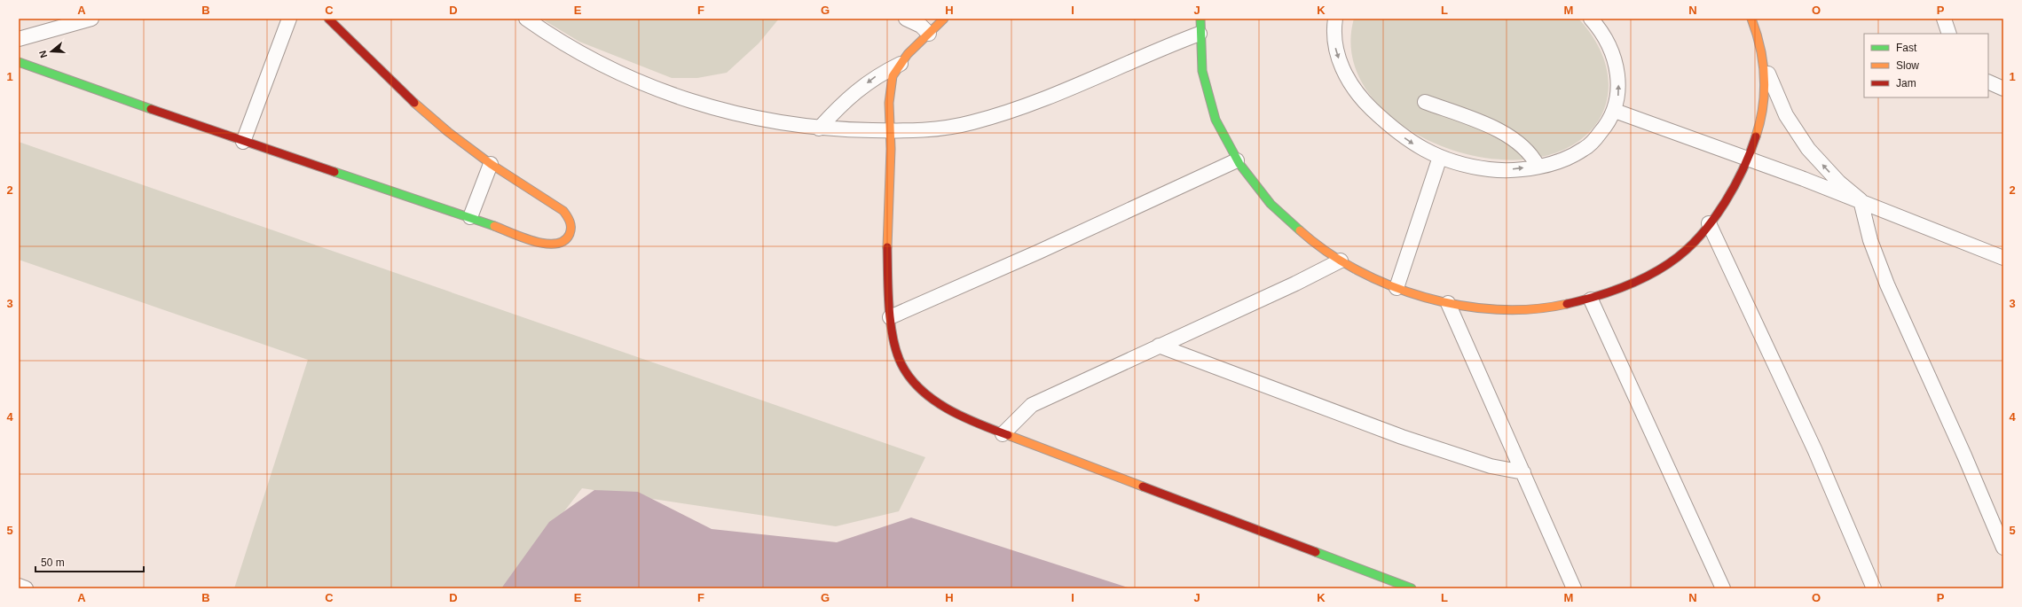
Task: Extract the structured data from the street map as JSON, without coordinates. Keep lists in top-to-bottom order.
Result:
{
  "legend": ["Fast", "Slow", "Jam"],
  "scale_bar": "50 m",
  "north": "left",
  "grid": {
    "columns": [
      "A",
      "B",
      "C",
      "D",
      "E",
      "F",
      "G",
      "H",
      "I",
      "J",
      "K",
      "L",
      "M",
      "N",
      "O",
      "P"
    ],
    "rows": [
      "1",
      "2",
      "3",
      "4",
      "5"
    ]
  }
}
